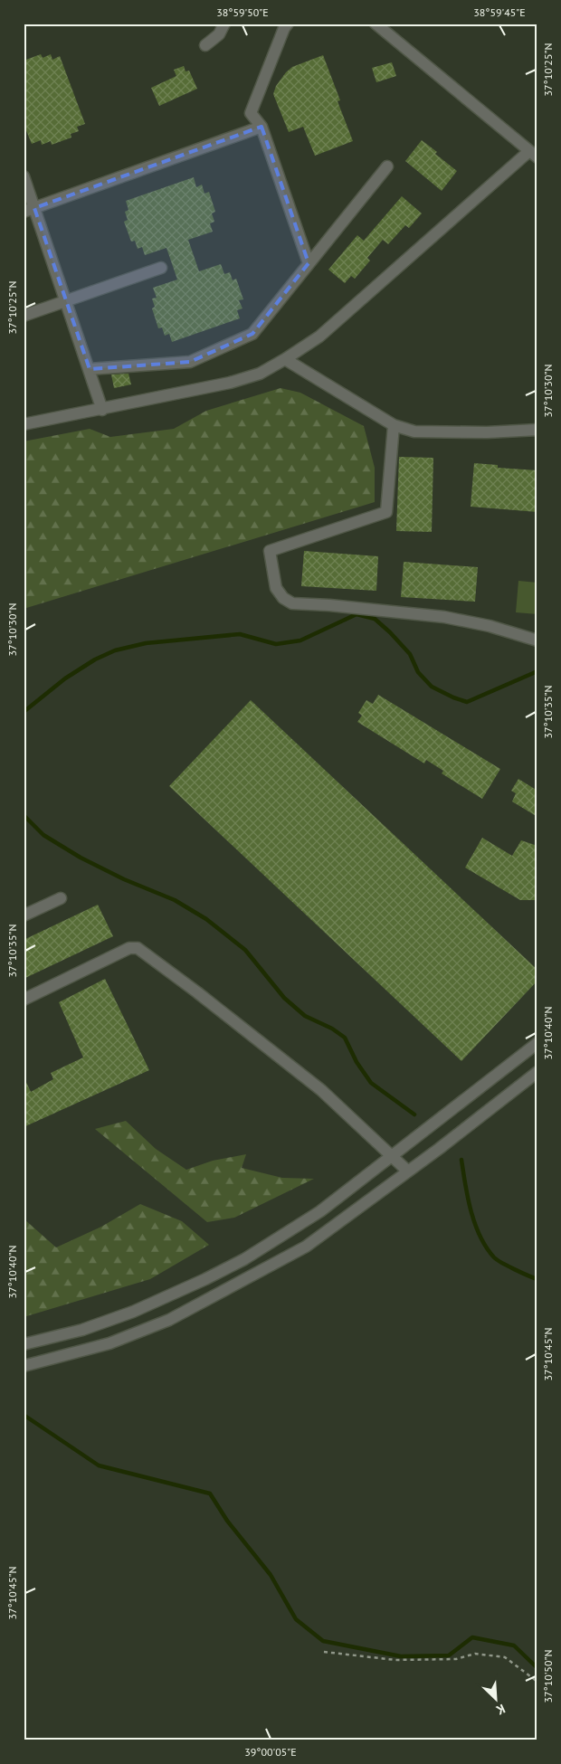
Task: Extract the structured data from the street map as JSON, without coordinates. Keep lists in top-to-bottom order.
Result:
{
  "north": "bottom right",
  "coordinates": [
    "38°59'50\"E",
    "38°59'45\"E",
    "37°10'25\"N",
    "37°10'30\"N",
    "37°10'35\"N",
    "37°10'40\"N",
    "37°10'45\"N",
    "37°10'50\"N",
    "39°00'05\"E"
  ]
}
